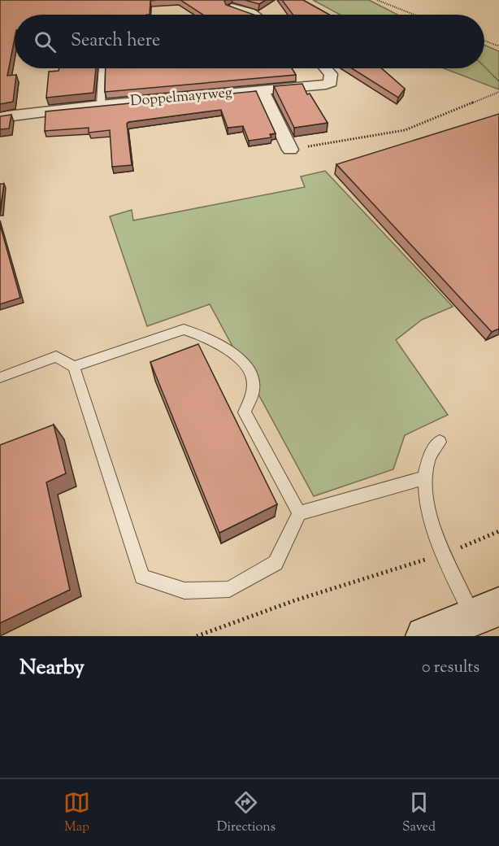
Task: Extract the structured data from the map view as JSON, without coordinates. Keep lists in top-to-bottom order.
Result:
{
  "streets": {
    "street": ["Doppelmayrweg"]
  },
  "page": {
    "search": "Search here",
    "heading": ["Nearby", "0 results"],
    "nav": ["Map", "Directions", "Saved"]
  }
}
